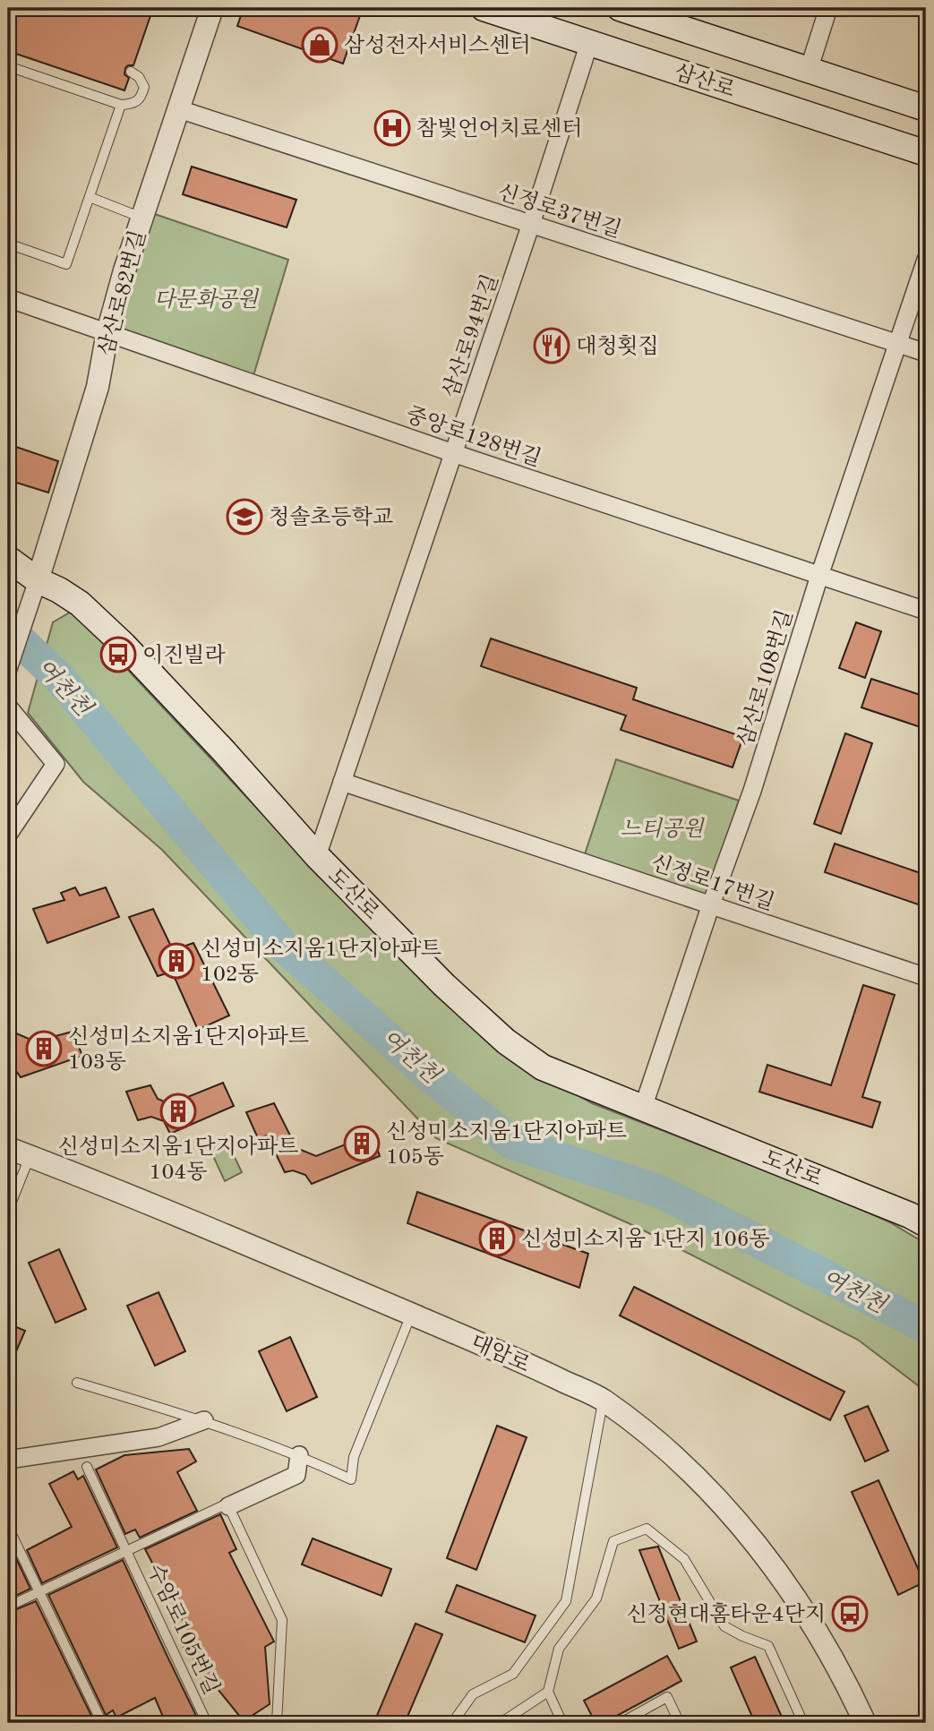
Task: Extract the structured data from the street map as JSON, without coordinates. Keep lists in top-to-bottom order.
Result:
{
  "streets": {
    "main road": ["삼산로", "도산로"],
    "street": [
      "신정로37번길",
      "삼산로82번길",
      "삼산로94번길",
      "중앙로128번길",
      "삼산로108번길",
      "신정로17번길",
      "대암로"
    ],
    "lane": ["수암로105번길"]
  },
  "crossings": [
    ["삼산로", "삼산로94번길"],
    ["신정로37번길", "삼산로82번길"],
    ["신정로37번길", "삼산로94번길"],
    ["신정로37번길", "삼산로108번길"],
    ["삼산로82번길", "중앙로128번길"],
    ["삼산로82번길", "도산로"],
    ["삼산로94번길", "중앙로128번길"],
    ["삼산로94번길", "신정로17번길"],
    ["삼산로94번길", "도산로"],
    ["중앙로128번길", "삼산로108번길"],
    ["삼산로108번길", "신정로17번길"],
    ["삼산로108번길", "도산로"]
  ],
  "water": ["여천천"],
  "parks": ["다문화공원", "느티공원"],
  "places": {
    "shop": ["삼성전자서비스센터"],
    "hospital": ["참빛언어치료센터"],
    "restaurant": ["대청횟집"],
    "school or university": ["청솔초등학교"],
    "bus stop": ["이진빌라", "신정현대홈타운4단지"],
    "building": [
      "신성미소지움1단지아파트 102동",
      "신성미소지움1단지아파트 103동",
      "신성미소지움1단지아파트 104동",
      "신성미소지움1단지아파트 105동",
      "신성미소지움 1단지 106동"
    ]
  }
}
